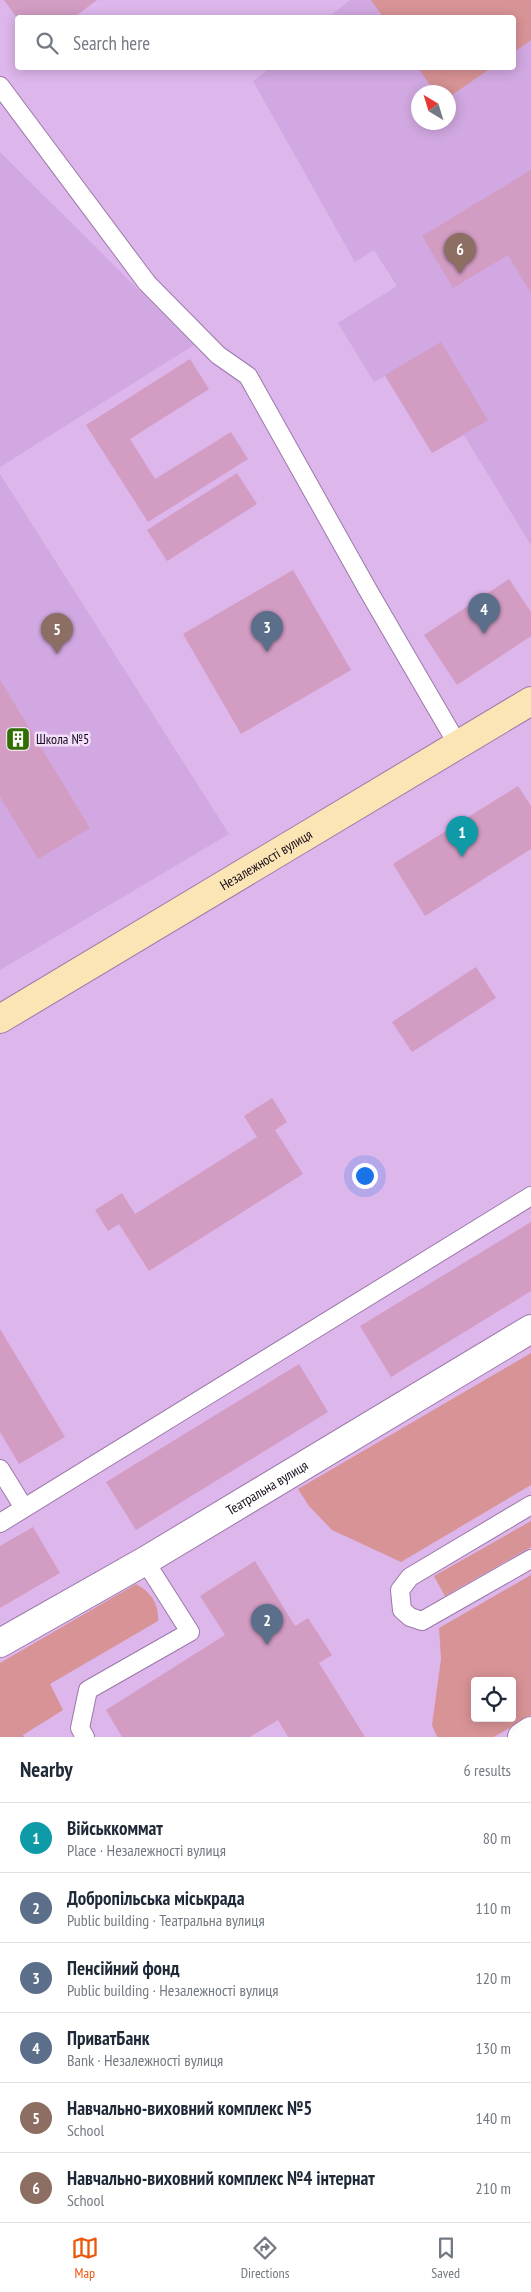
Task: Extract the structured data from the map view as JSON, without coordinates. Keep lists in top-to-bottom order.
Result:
{
  "streets": {
    "street": ["Незалежності вулиця", "Театральна вулиця"]
  },
  "places": {
    "building": ["Школа №5"]
  },
  "north": "top left",
  "page": {
    "search": "Search here",
    "pins": [
      "6",
      "4",
      "3",
      "5",
      "1",
      "2"
    ],
    "heading": ["Nearby", "6 results"],
    "list": [
      {
        "mark": "1",
        "name": "Військкоммат",
        "note": "Place · Незалежності вулиця",
        "value": "80 m"
      },
      {
        "mark": "2",
        "name": "Добропільська міськрада",
        "note": "Public building · Театральна вулиця",
        "value": "110 m"
      },
      {
        "mark": "3",
        "name": "Пенсійний фонд",
        "note": "Public building · Незалежності вулиця",
        "value": "120 m"
      },
      {
        "mark": "4",
        "name": "ПриватБанк",
        "note": "Bank · Незалежності вулиця",
        "value": "130 m"
      },
      {
        "mark": "5",
        "name": "Навчально-виховний комплекс №5",
        "note": "School",
        "value": "140 m"
      },
      {
        "mark": "6",
        "name": "Навчально-виховний комплекс №4 інтернат",
        "note": "School",
        "value": "210 m"
      }
    ],
    "nav": ["Map", "Directions", "Saved"]
  }
}
